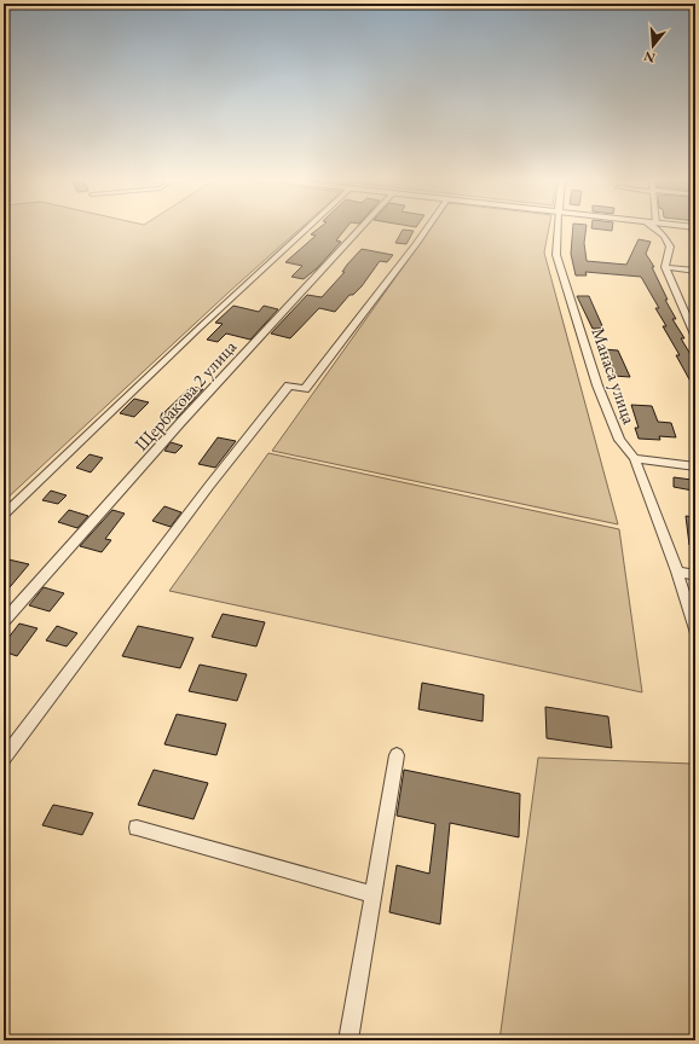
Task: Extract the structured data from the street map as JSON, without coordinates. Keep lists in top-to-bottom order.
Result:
{
  "streets": {
    "street": ["Манаса улица", "Щербакова 2 улица"]
  },
  "north": "bottom"
}
